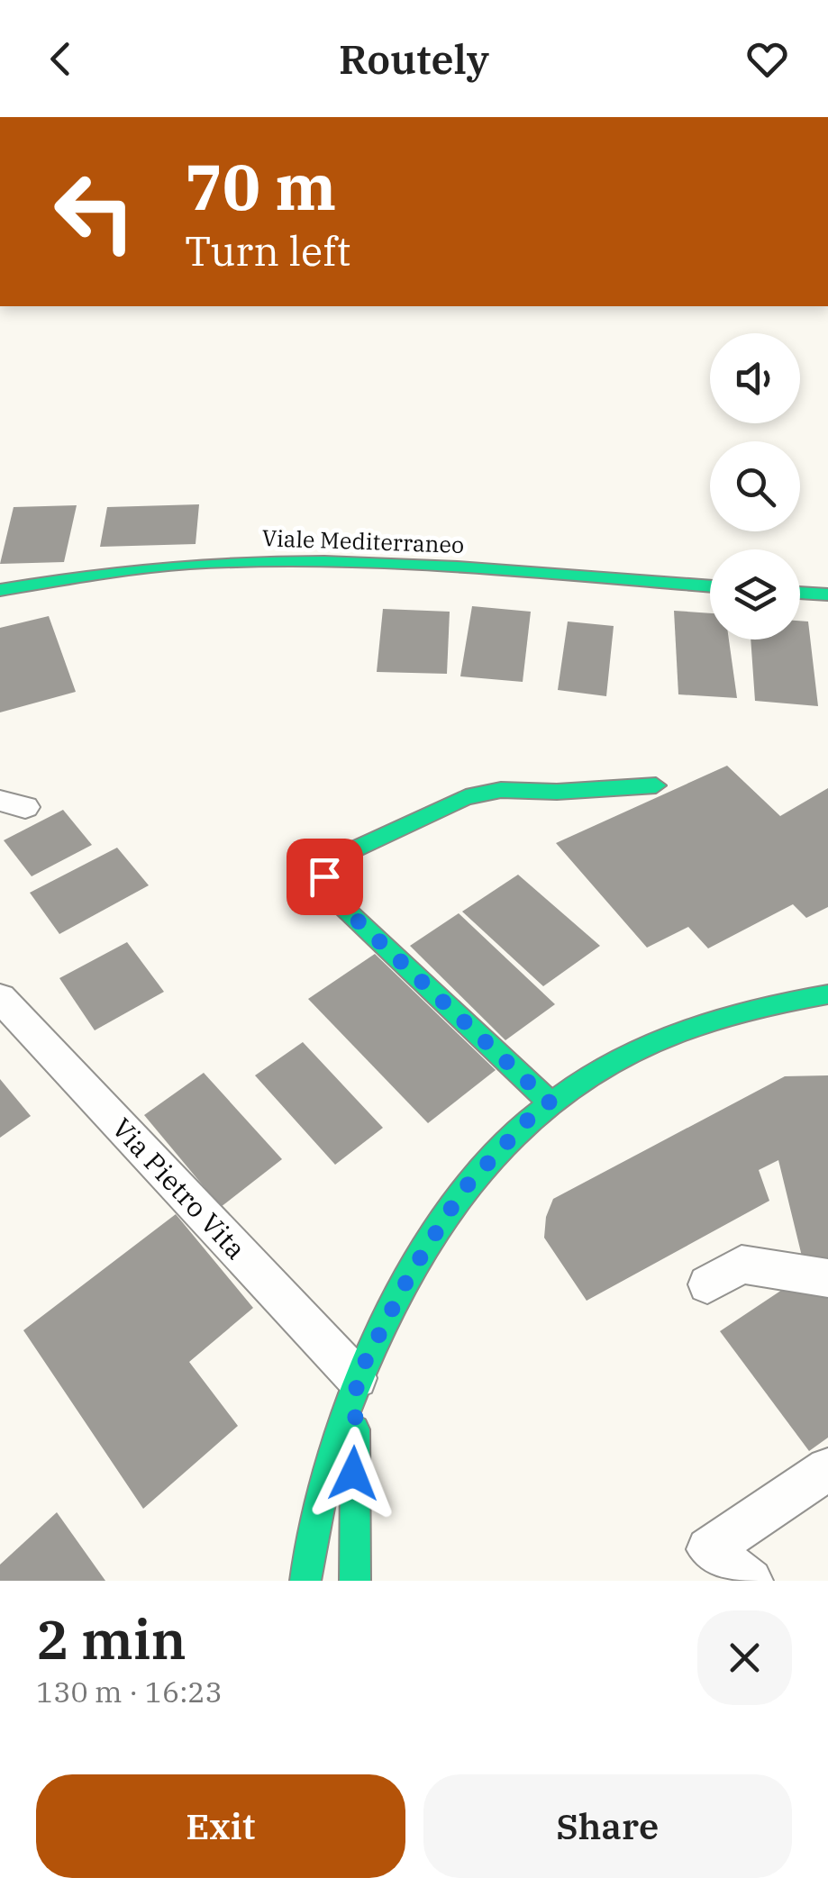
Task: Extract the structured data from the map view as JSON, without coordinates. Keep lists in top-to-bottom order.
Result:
{
  "streets": {
    "street": ["Viale Mediterraneo", "Via Pietro Vita"]
  },
  "page": {
    "header": "Routely",
    "turn": ["70 m", "Turn left"],
    "heading": ["2 min", "130 m · 16:23"],
    "buttons": ["Exit", "Share"]
  }
}
